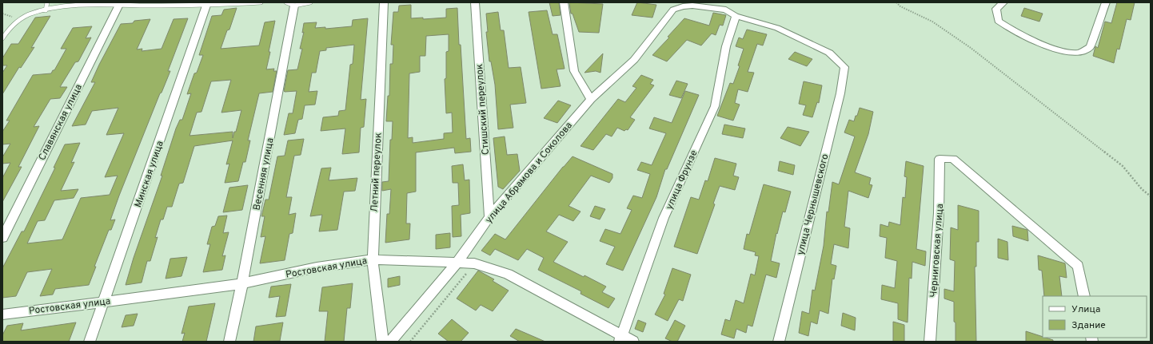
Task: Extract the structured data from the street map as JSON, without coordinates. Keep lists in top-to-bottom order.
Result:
{
  "streets": {
    "street": [
      "Стишский переулок",
      "Славянская улица",
      "Летний переулок",
      "улица Абрамова и Соколова",
      "Минская улица",
      "Весенняя улица",
      "улица Фрунзе",
      "улица Чернышевского",
      "Черниговская улица",
      "Ростовская улица"
    ]
  },
  "crossings": [
    ["Стишский переулок", "улица Абрамова и Соколова"],
    ["Летний переулок", "Ростовская улица"],
    ["улица Абрамова и Соколова", "улица Фрунзе"],
    ["улица Абрамова и Соколова", "улица Чернышевского"],
    ["улица Абрамова и Соколова", "Ростовская улица"],
    ["Минская улица", "Ростовская улица"],
    ["Весенняя улица", "Ростовская улица"],
    ["улица Фрунзе", "улица Чернышевского"],
    ["улица Фрунзе", "Ростовская улица"]
  ],
  "legend": ["Улица", "Здание"]
}
